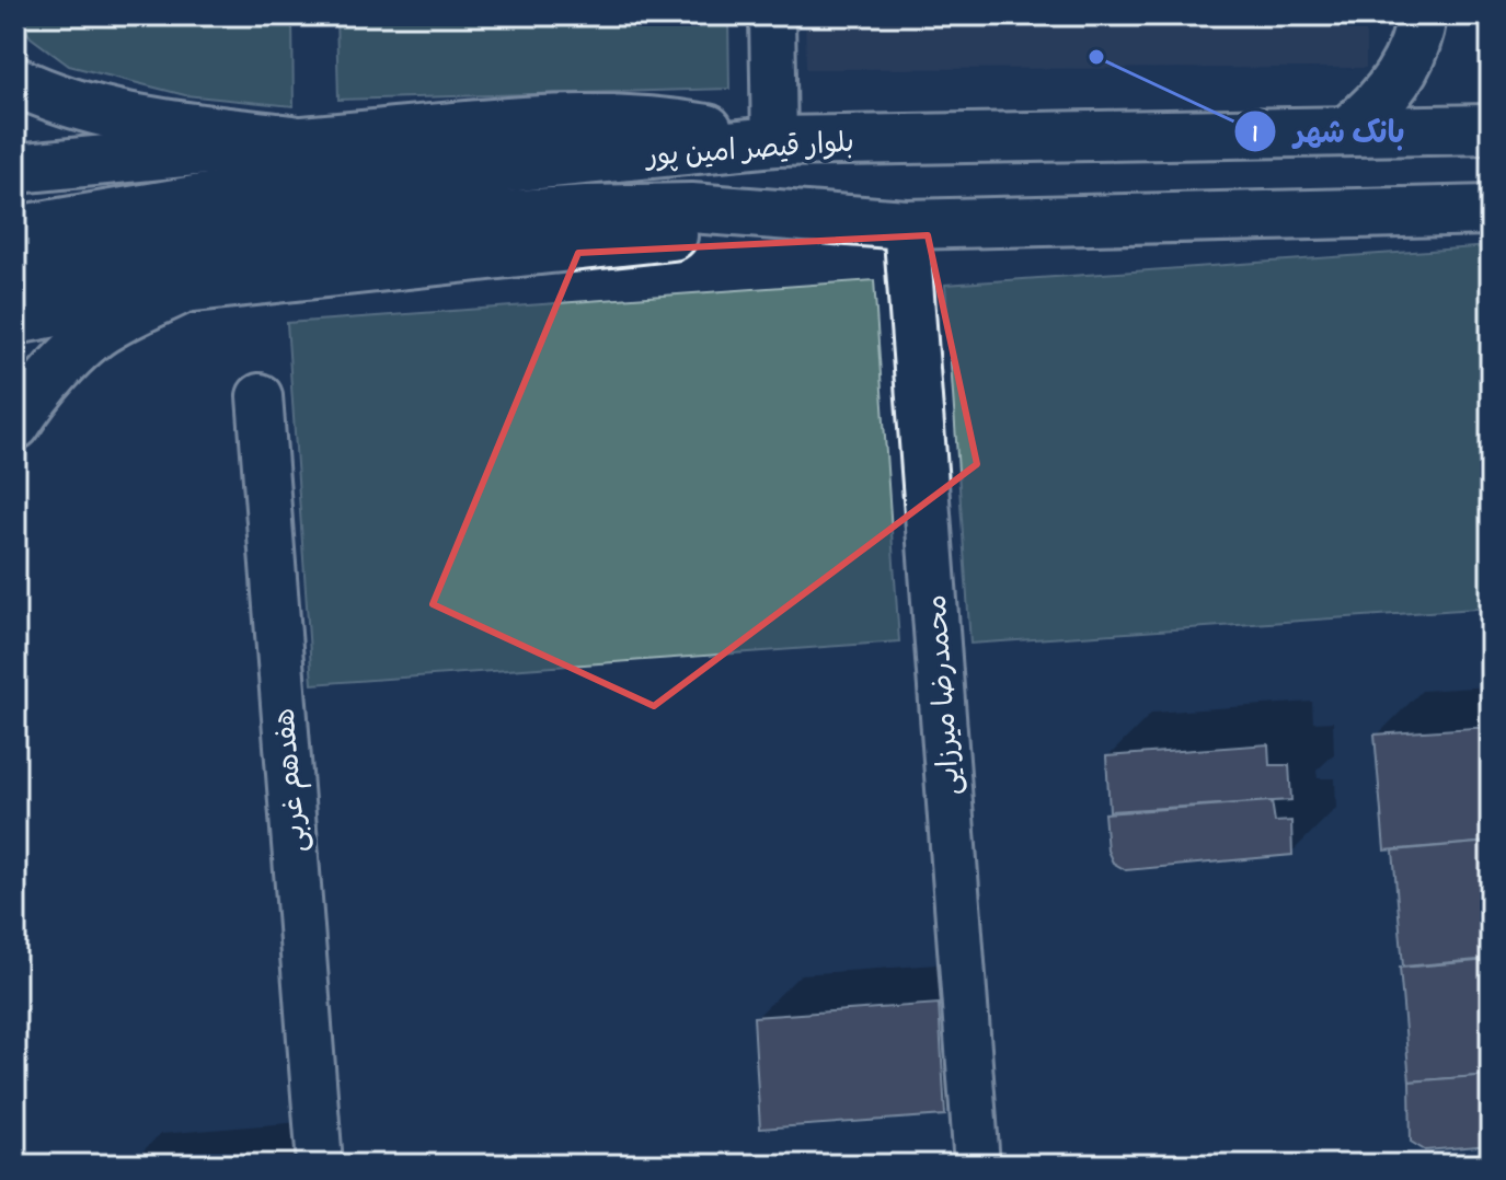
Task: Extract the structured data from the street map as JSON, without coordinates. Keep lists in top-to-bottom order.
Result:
{
  "streets": {
    "main road": ["بلوار قیصر امین پور"],
    "street": ["محمدرضا میرزایی", "هفدهم غربی"]
  },
  "crossings": [
    ["بلوار قیصر امین پور", "محمدرضا میرزایی"]
  ],
  "places": ["بانک شهر"]
}
